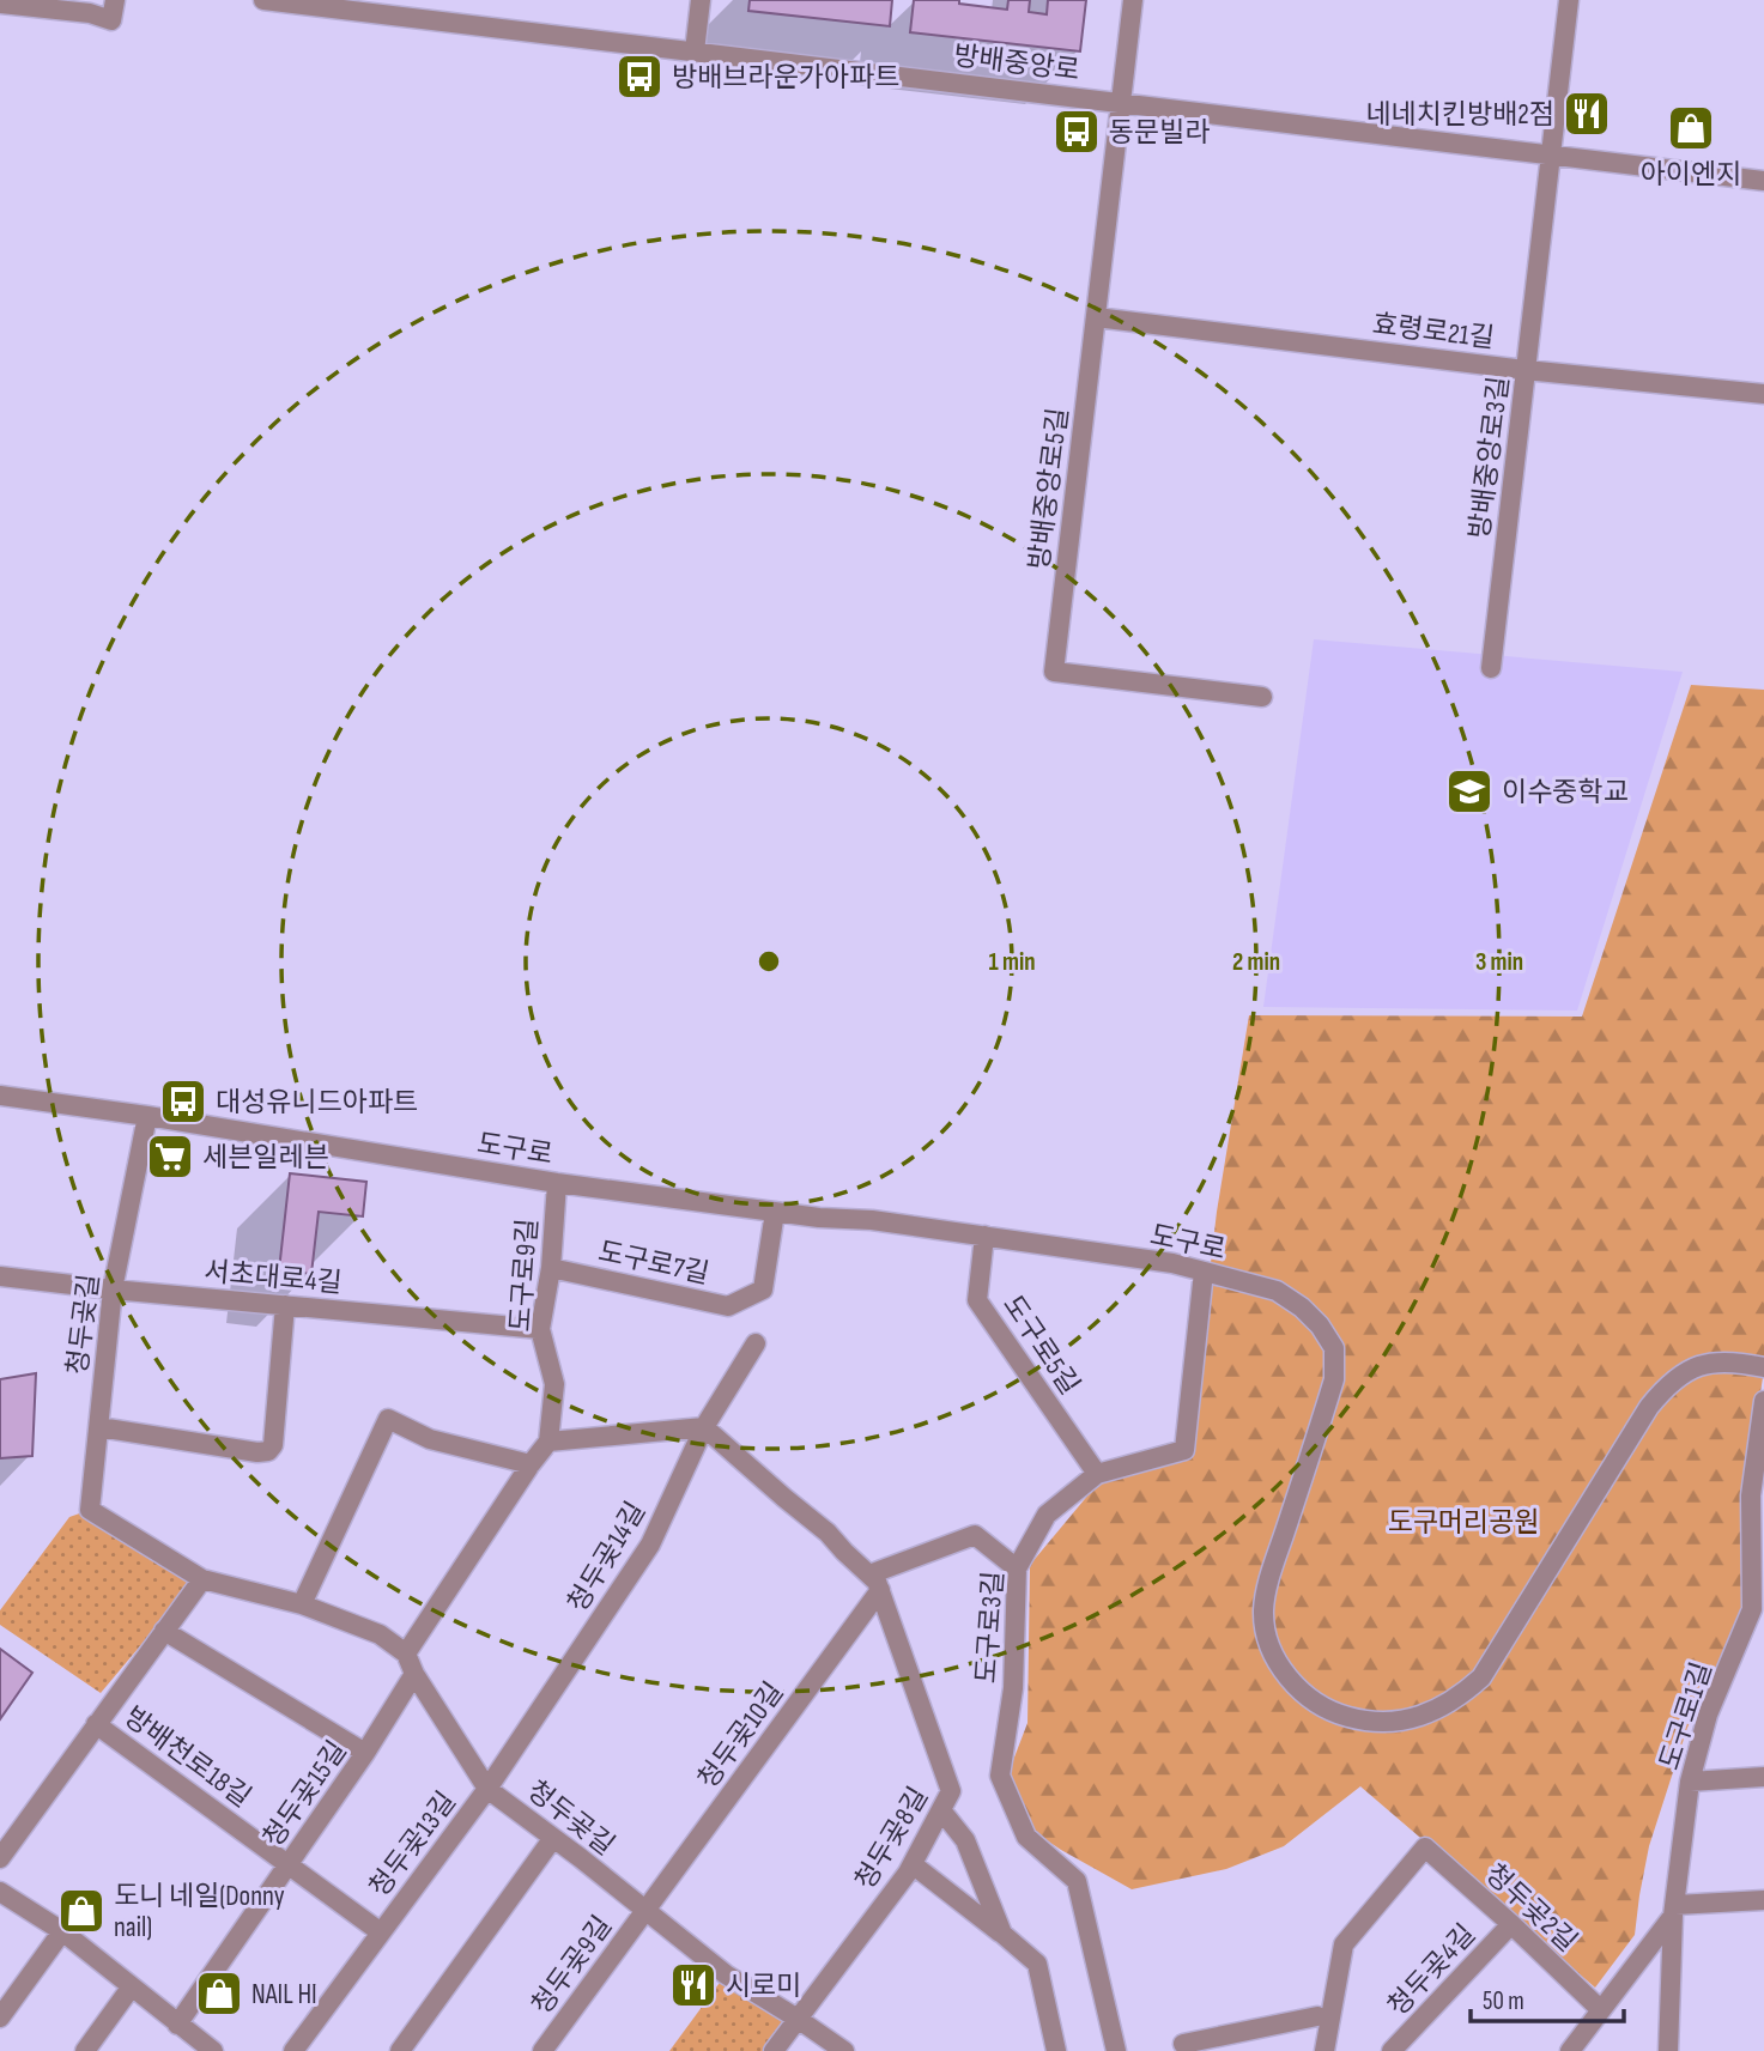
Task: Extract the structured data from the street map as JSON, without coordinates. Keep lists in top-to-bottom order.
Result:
{
  "streets": {
    "street": [
      "방배중앙로",
      "효령로21길",
      "방배중앙로3길",
      "방배중앙로5길",
      "도구로",
      "도구로7길",
      "도구로9길",
      "서초대로4길",
      "청두곶길",
      "도구로5길",
      "청두곶14길",
      "도구로3길",
      "도구로1길",
      "청두곶10길",
      "방배천로18길",
      "청두곶15길",
      "청두곶8길",
      "청두곶13길",
      "청두곶2길",
      "청두곶9길",
      "청두곶4길"
    ]
  },
  "crossings": [
    ["방배중앙로", "방배중앙로3길"],
    ["방배중앙로", "방배중앙로5길"],
    ["효령로21길", "방배중앙로3길"],
    ["효령로21길", "방배중앙로5길"],
    ["도구로", "도구로7길"],
    ["도구로", "도구로9길"],
    ["도구로", "청두곶길"],
    ["도구로", "도구로5길"],
    ["도구로", "도구로3길"],
    ["도구로7길", "도구로9길"],
    ["도구로9길", "서초대로4길"],
    ["서초대로4길", "청두곶길"],
    ["청두곶길", "청두곶14길"],
    ["청두곶길", "청두곶10길"],
    ["청두곶길", "방배천로18길"],
    ["청두곶길", "청두곶15길"],
    ["청두곶길", "청두곶8길"],
    ["청두곶길", "청두곶13길"],
    ["청두곶길", "청두곶9길"],
    ["도구로5길", "도구로3길"],
    ["청두곶14길", "청두곶8길"],
    ["청두곶14길", "청두곶13길"],
    ["청두곶10길", "청두곶8길"],
    ["청두곶10길", "청두곶9길"],
    ["방배천로18길", "청두곶15길"],
    ["방배천로18길", "청두곶13길"],
    ["청두곶15길", "청두곶13길"],
    ["청두곶2길", "청두곶4길"]
  ],
  "parks": ["도구머리공원"],
  "places": {
    "bus stop": ["방배브라운가아파트", "동문빌라", "대성유니드아파트"],
    "restaurant": ["네네치킨방배2점", "시로미"],
    "shop": ["아이엔지", "도니 네일(Donny nail)", "NAIL HI"],
    "school or university": ["이수중학교"],
    "supermarket": ["세븐일레븐"]
  },
  "scale_bar": "50 m",
  "rings": ["1 min", "2 min", "3 min"]
}
